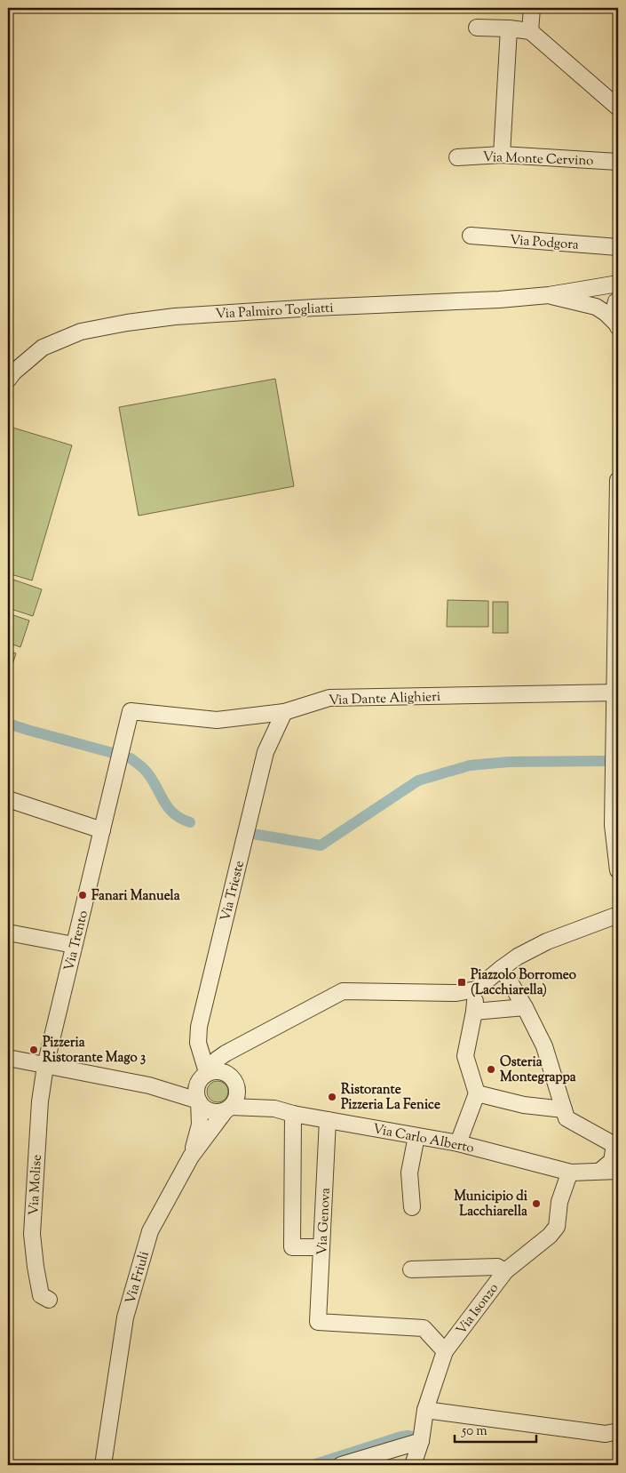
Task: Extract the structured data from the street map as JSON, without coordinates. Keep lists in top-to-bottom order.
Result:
{
  "streets": {
    "street": [
      "Via Monte Cervino",
      "Via Podgora",
      "Via Palmiro Togliatti",
      "Via Dante Alighieri",
      "Via Trieste",
      "Via Trento",
      "Via Carlo Alberto",
      "Via Molise",
      "Via Genova",
      "Via Friuli",
      "Via Isonzo"
    ]
  },
  "crossings": [
    ["Via Dante Alighieri", "Via Trieste"],
    ["Via Dante Alighieri", "Via Trento"],
    ["Via Trieste", "Via Carlo Alberto"],
    ["Via Trieste", "Via Friuli"],
    ["Via Trento", "Via Carlo Alberto"],
    ["Via Trento", "Via Molise"],
    ["Via Carlo Alberto", "Via Molise"],
    ["Via Carlo Alberto", "Via Genova"],
    ["Via Carlo Alberto", "Via Friuli"],
    ["Via Carlo Alberto", "Via Isonzo"],
    ["Via Genova", "Via Isonzo"]
  ],
  "places": {
    "other": [
      "Fanari Manuela",
      "Pizzeria Ristorante Mago 3",
      "Osteria Montegrappa",
      "Ristorante Pizzeria La Fenice",
      "Municipio di Lacchiarella"
    ],
    "transit": ["Piazzolo Borromeo (Lacchiarella)"]
  },
  "scale_bar": "50 m"
}
